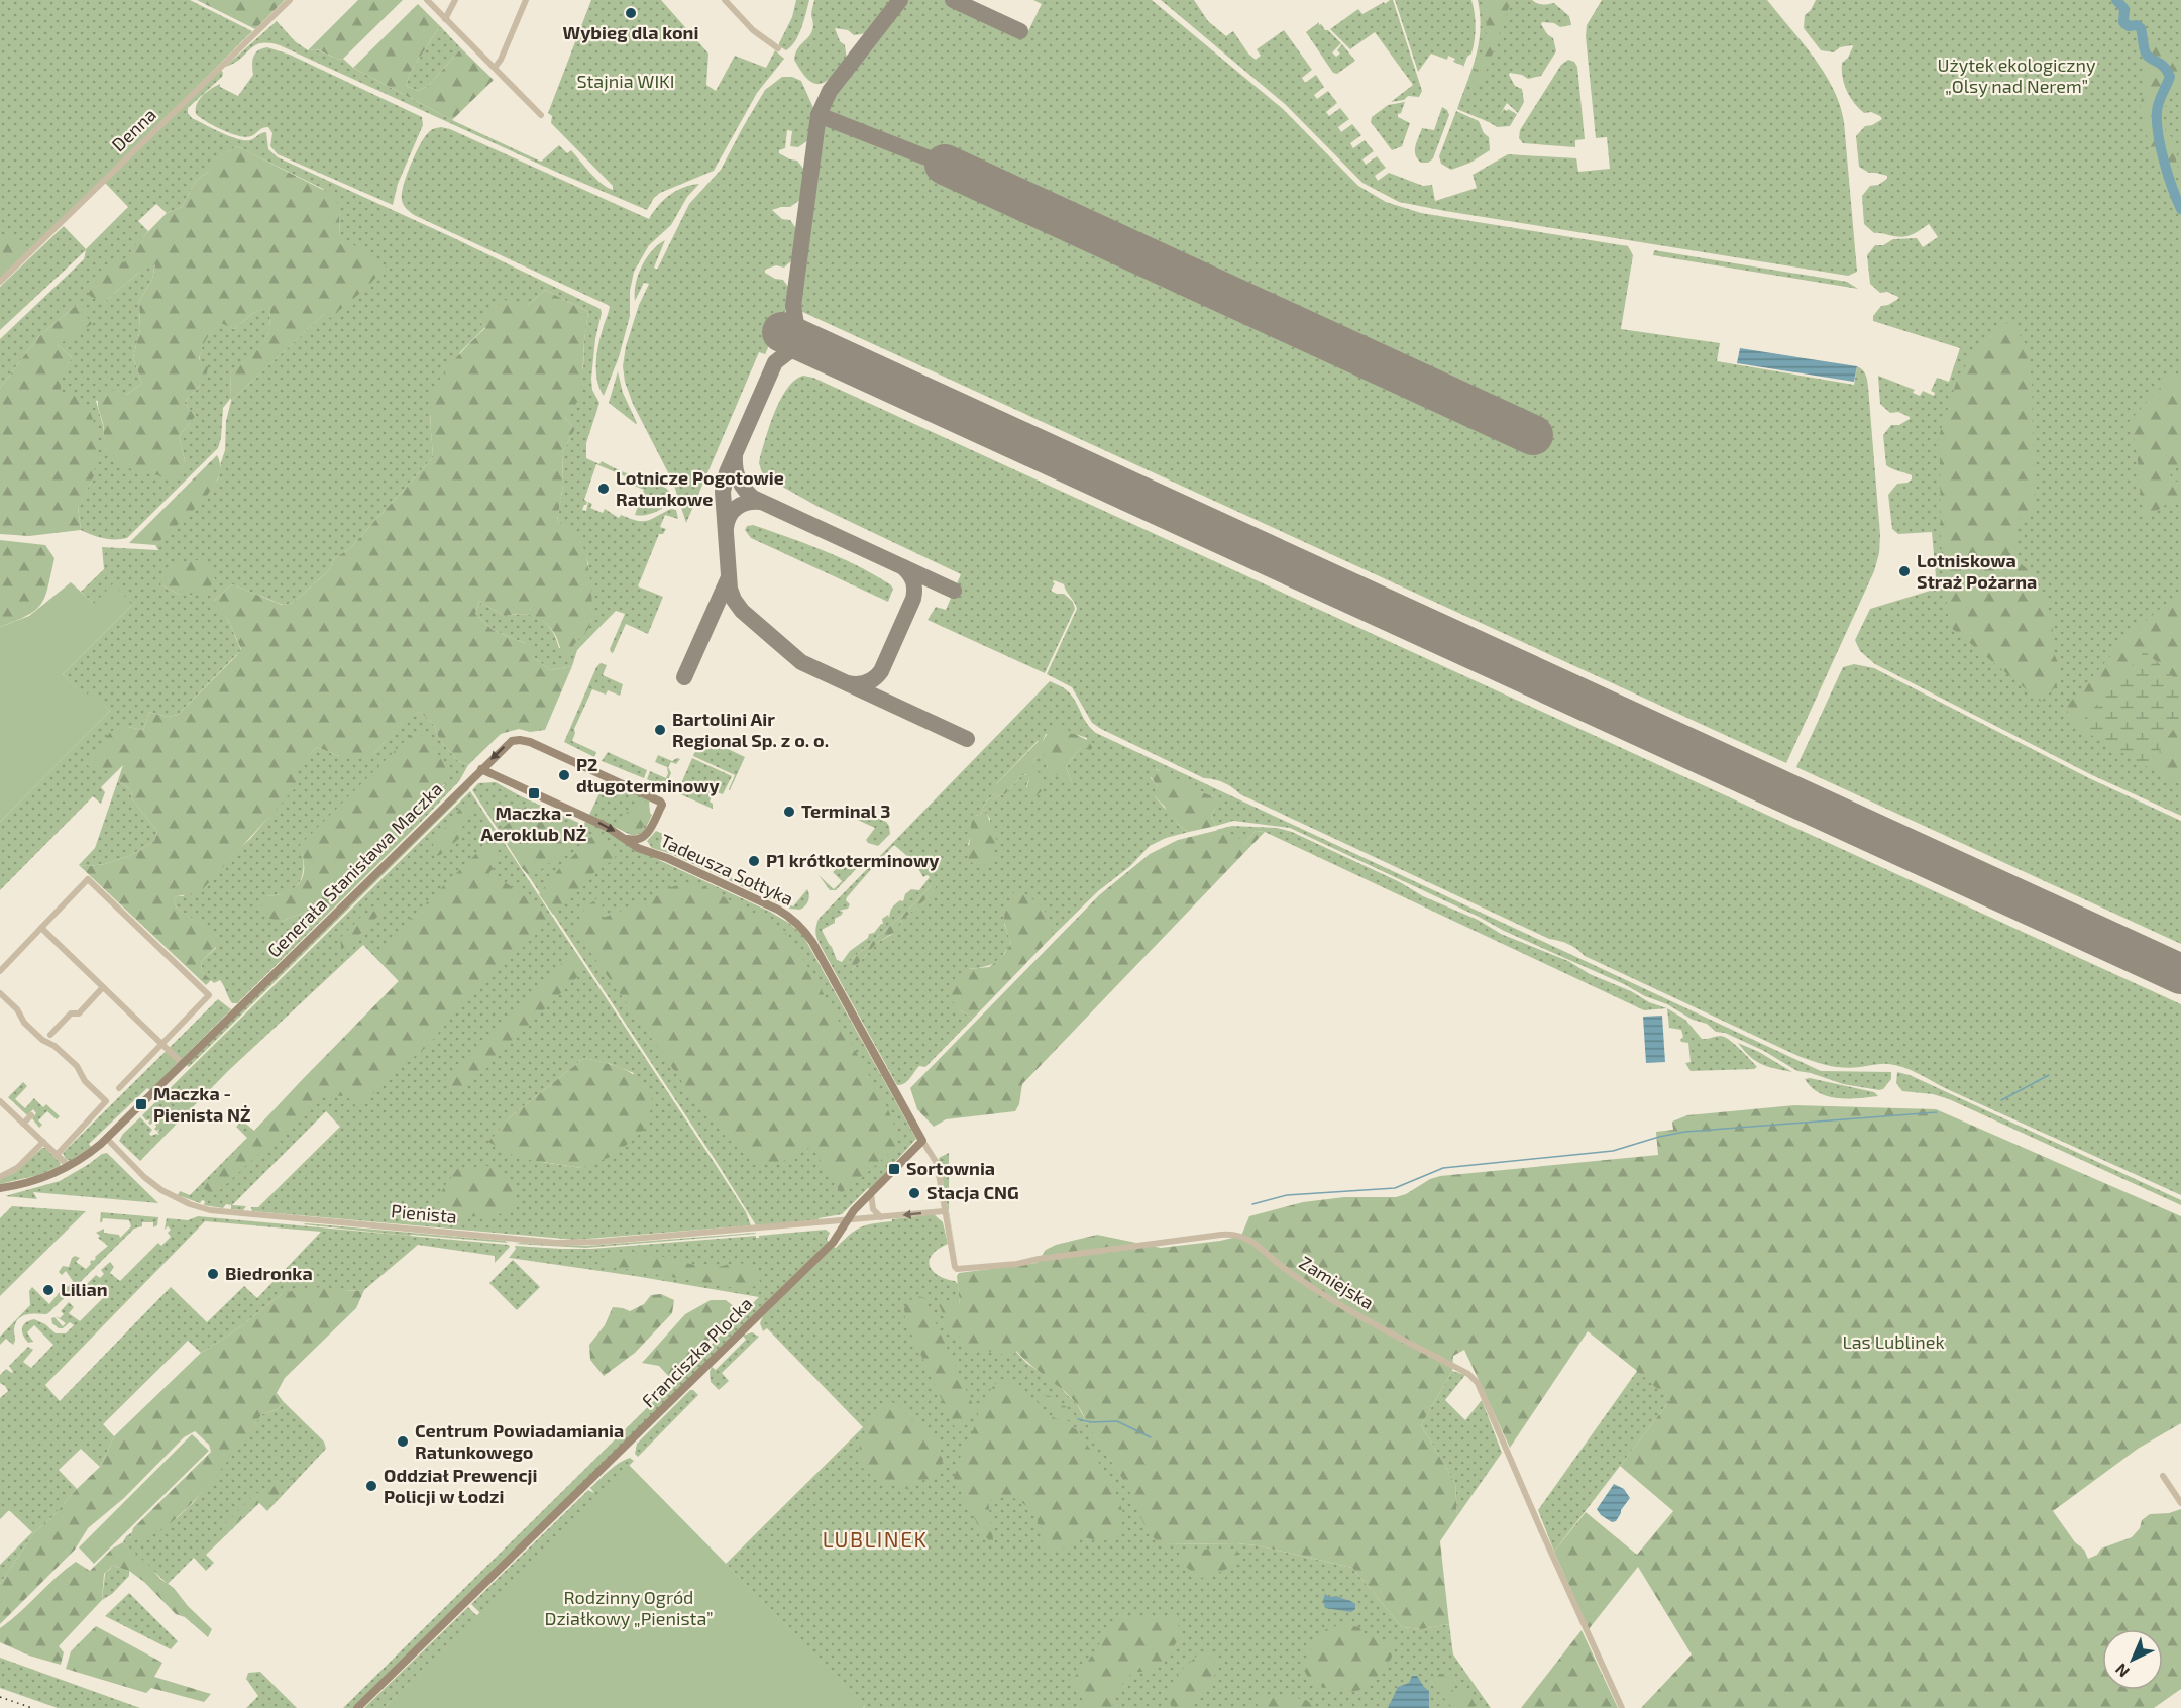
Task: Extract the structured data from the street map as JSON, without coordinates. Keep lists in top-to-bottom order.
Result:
{
  "streets": {
    "street": [
      "Denna",
      "Generała Stanisława Maczka",
      "Tadeusza Sołtyka",
      "Pienista",
      "Zamiejska",
      "Franciszka Plocka"
    ]
  },
  "crossings": [
    ["Generała Stanisława Maczka", "Tadeusza Sołtyka"],
    ["Generała Stanisława Maczka", "Pienista"],
    ["Tadeusza Sołtyka", "Zamiejska"],
    ["Tadeusza Sołtyka", "Franciszka Plocka"],
    ["Pienista", "Zamiejska"],
    ["Pienista", "Franciszka Plocka"],
    ["Zamiejska", "Franciszka Plocka"]
  ],
  "districts": ["LUBLINEK"],
  "parks": [
    "Użytek ekologiczny „Olsy nad Nerem”",
    "Stajnia WIKI",
    "Las Lublinek",
    "Rodzinny Ogród Działkowy „Pienista”"
  ],
  "places": {
    "other": [
      "Wybieg dla koni",
      "Lotnicze Pogotowie Ratunkowe",
      "Lotniskowa Straż Pożarna",
      "Bartolini Air Regional Sp. z o. o.",
      "P2 długoterminowy",
      "Terminal 3",
      "P1 krótkoterminowy",
      "Stacja CNG",
      "Biedronka",
      "Lilian",
      "Centrum Powiadamiania Ratunkowego",
      "Oddział Prewencji Policji w Łodzi"
    ],
    "transit": ["Maczka - Aeroklub NŻ", "Maczka - Pienista NŻ", "Sortownia"]
  },
  "north": "bottom left"
}
